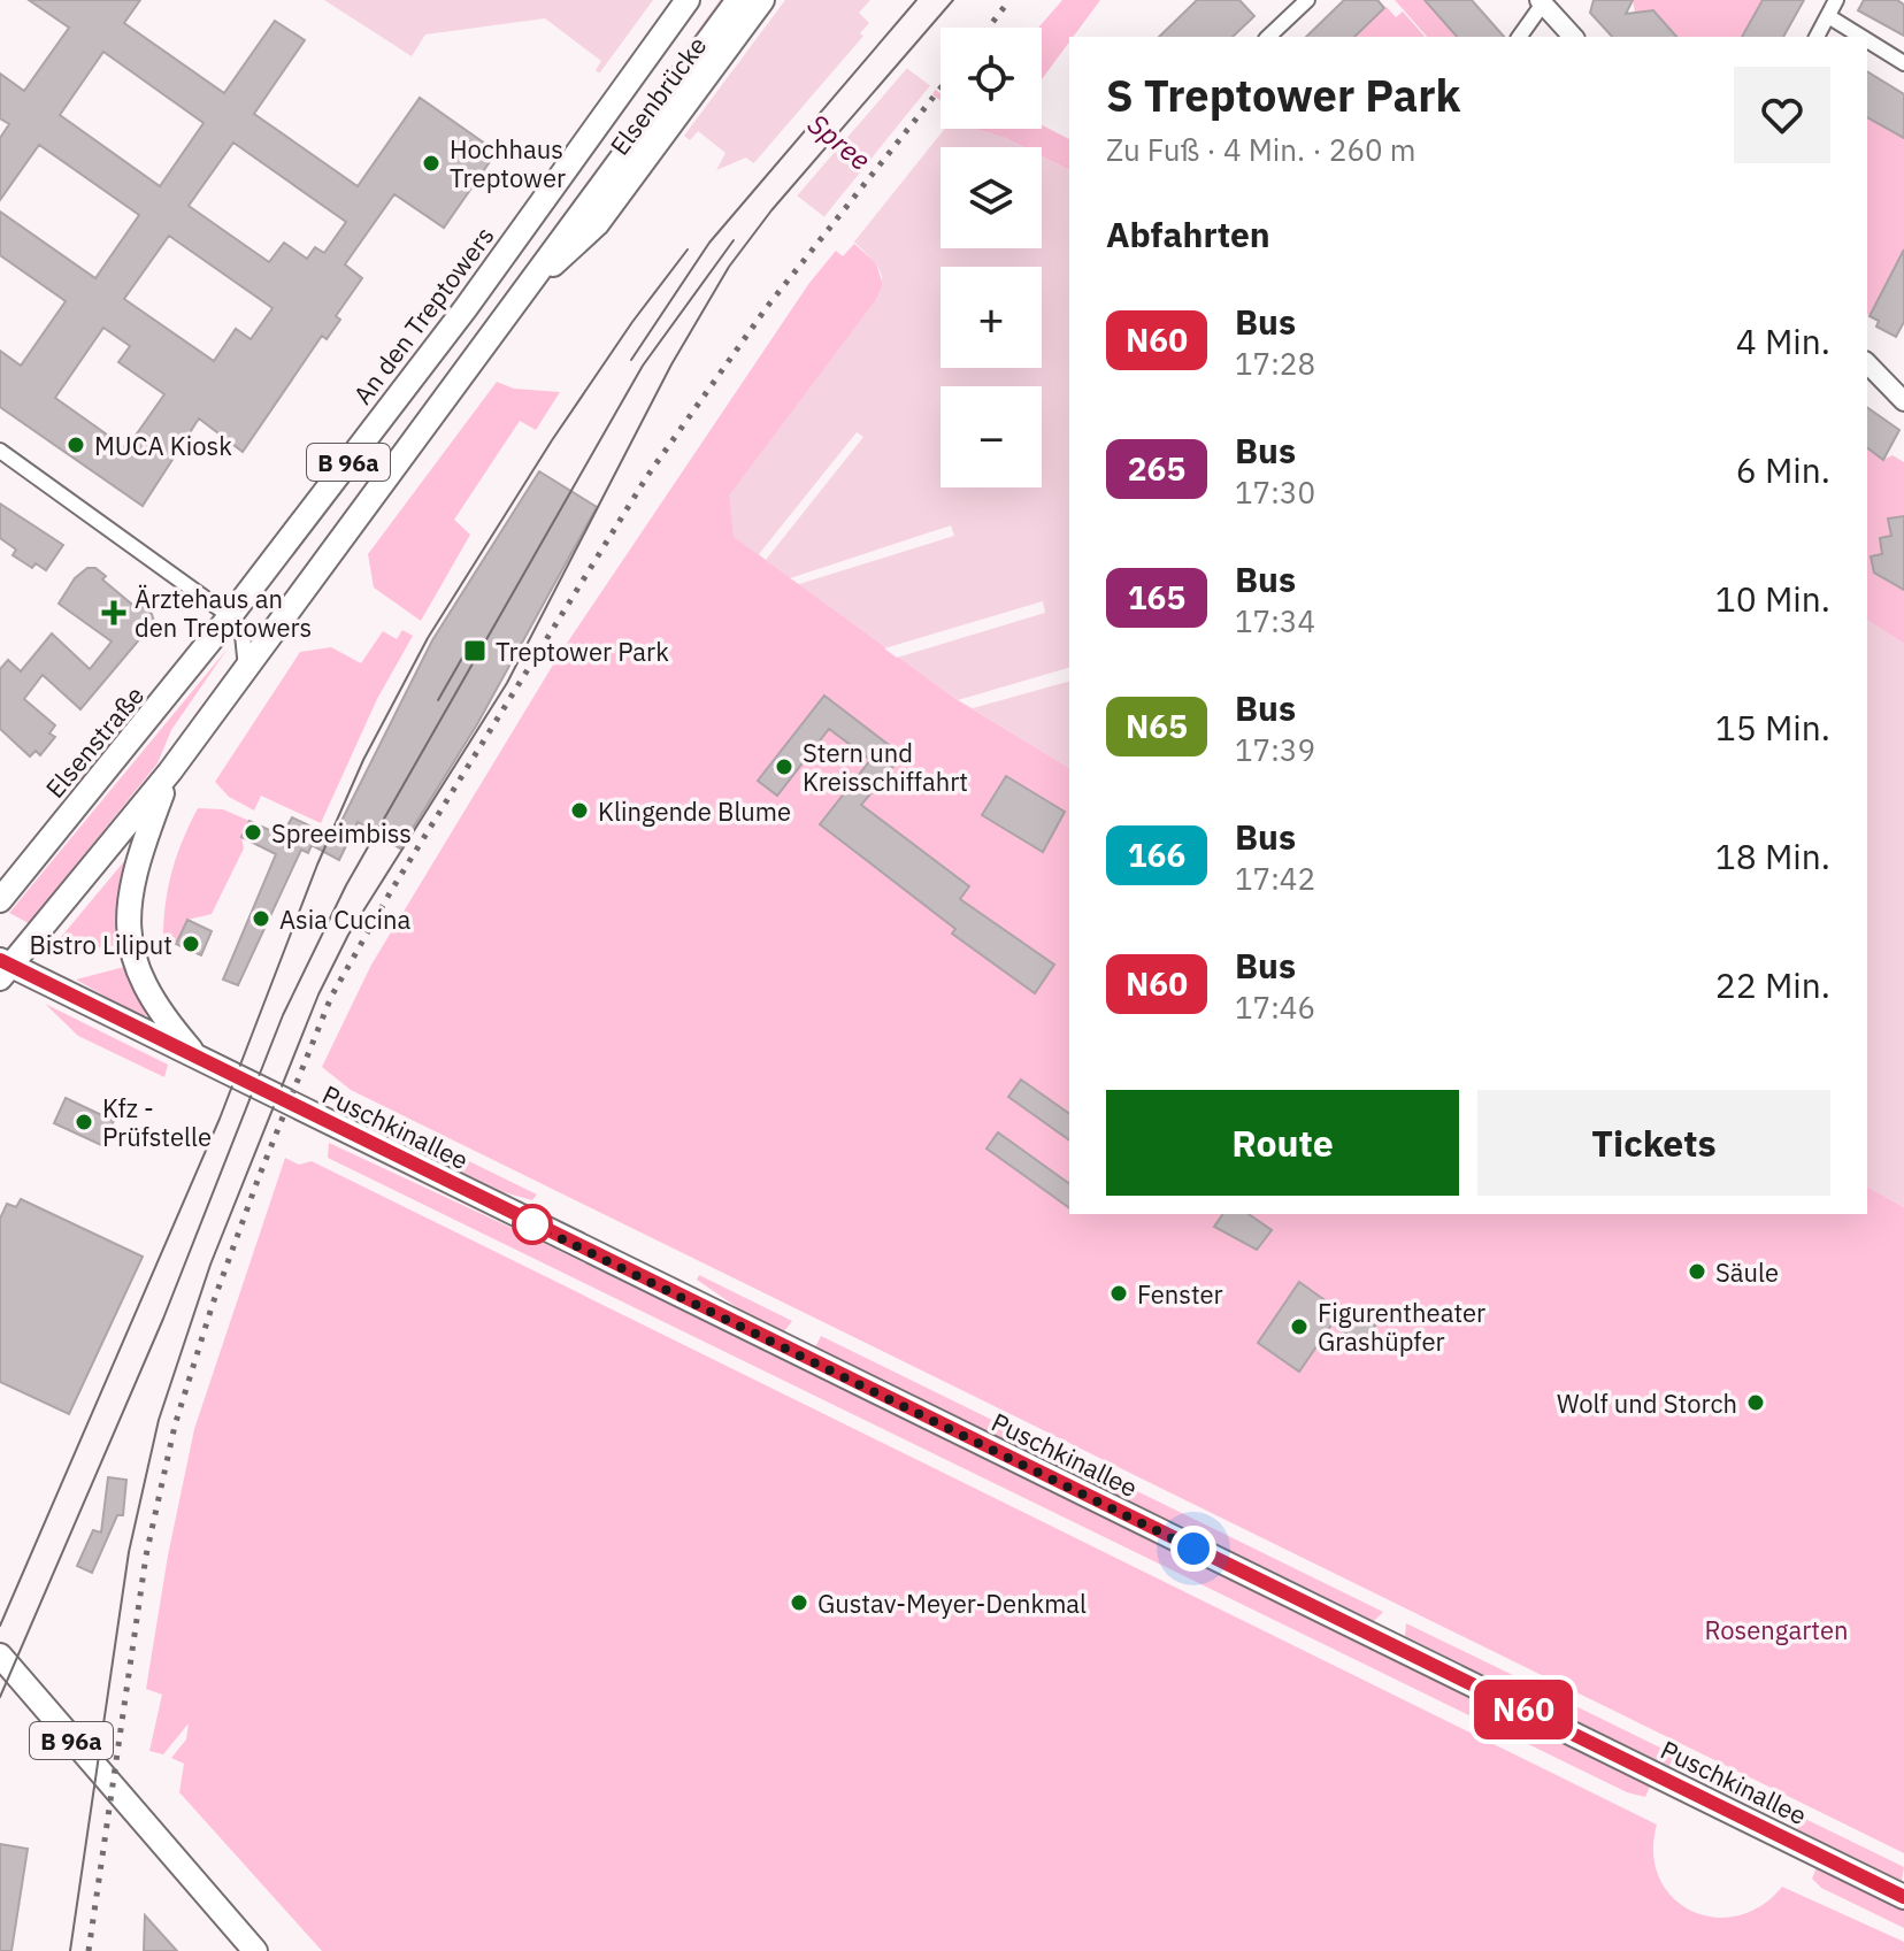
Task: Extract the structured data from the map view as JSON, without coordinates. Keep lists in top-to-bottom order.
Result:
{
  "streets": {
    "main road": [
      "Elsenbrücke",
      "An den Treptowers",
      "B 96a",
      "Elsenstraße",
      "Puschkinallee"
    ]
  },
  "crossings": [
    ["Elsenbrücke", "An den Treptowers"],
    ["Elsenbrücke", "B 96a"],
    ["An den Treptowers", "Elsenstraße"],
    ["B 96a", "Puschkinallee"]
  ],
  "water": ["Spree"],
  "parks": ["Rosengarten"],
  "places": {
    "other": [
      "Hochhaus Treptower",
      "MUCA Kiosk",
      "Stern und Kreisschiffahrt",
      "Klingende Blume",
      "Spreeimbiss",
      "Asia Cucina",
      "Bistro Liliput",
      "Kfz - Prüfstelle",
      "Säule",
      "Fenster",
      "Figurentheater Grashüpfer",
      "Wolf und Storch",
      "Gustav-Meyer-Denkmal"
    ],
    "health": ["Ärztehaus an den Treptowers"],
    "transit": ["Treptower Park"]
  },
  "lines": ["bus line N60"],
  "page": {
    "on_map": "N60",
    "map_buttons": ["+", "−"],
    "heading": [
      ["S Treptower Park", "Zu Fuß · 4 Min. · 260 m"],
      "Abfahrten"
    ],
    "list": [
      {
        "mark": "N60",
        "name": "Bus",
        "note": "17:28",
        "value": "4 Min."
      },
      {
        "mark": "265",
        "name": "Bus",
        "note": "17:30",
        "value": "6 Min."
      },
      {
        "mark": "165",
        "name": "Bus",
        "note": "17:34",
        "value": "10 Min."
      },
      {
        "mark": "N65",
        "name": "Bus",
        "note": "17:39",
        "value": "15 Min."
      },
      {
        "mark": "166",
        "name": "Bus",
        "note": "17:42",
        "value": "18 Min."
      },
      {
        "mark": "N60",
        "name": "Bus",
        "note": "17:46",
        "value": "22 Min."
      }
    ],
    "buttons": ["Route", "Tickets"]
  }
}
